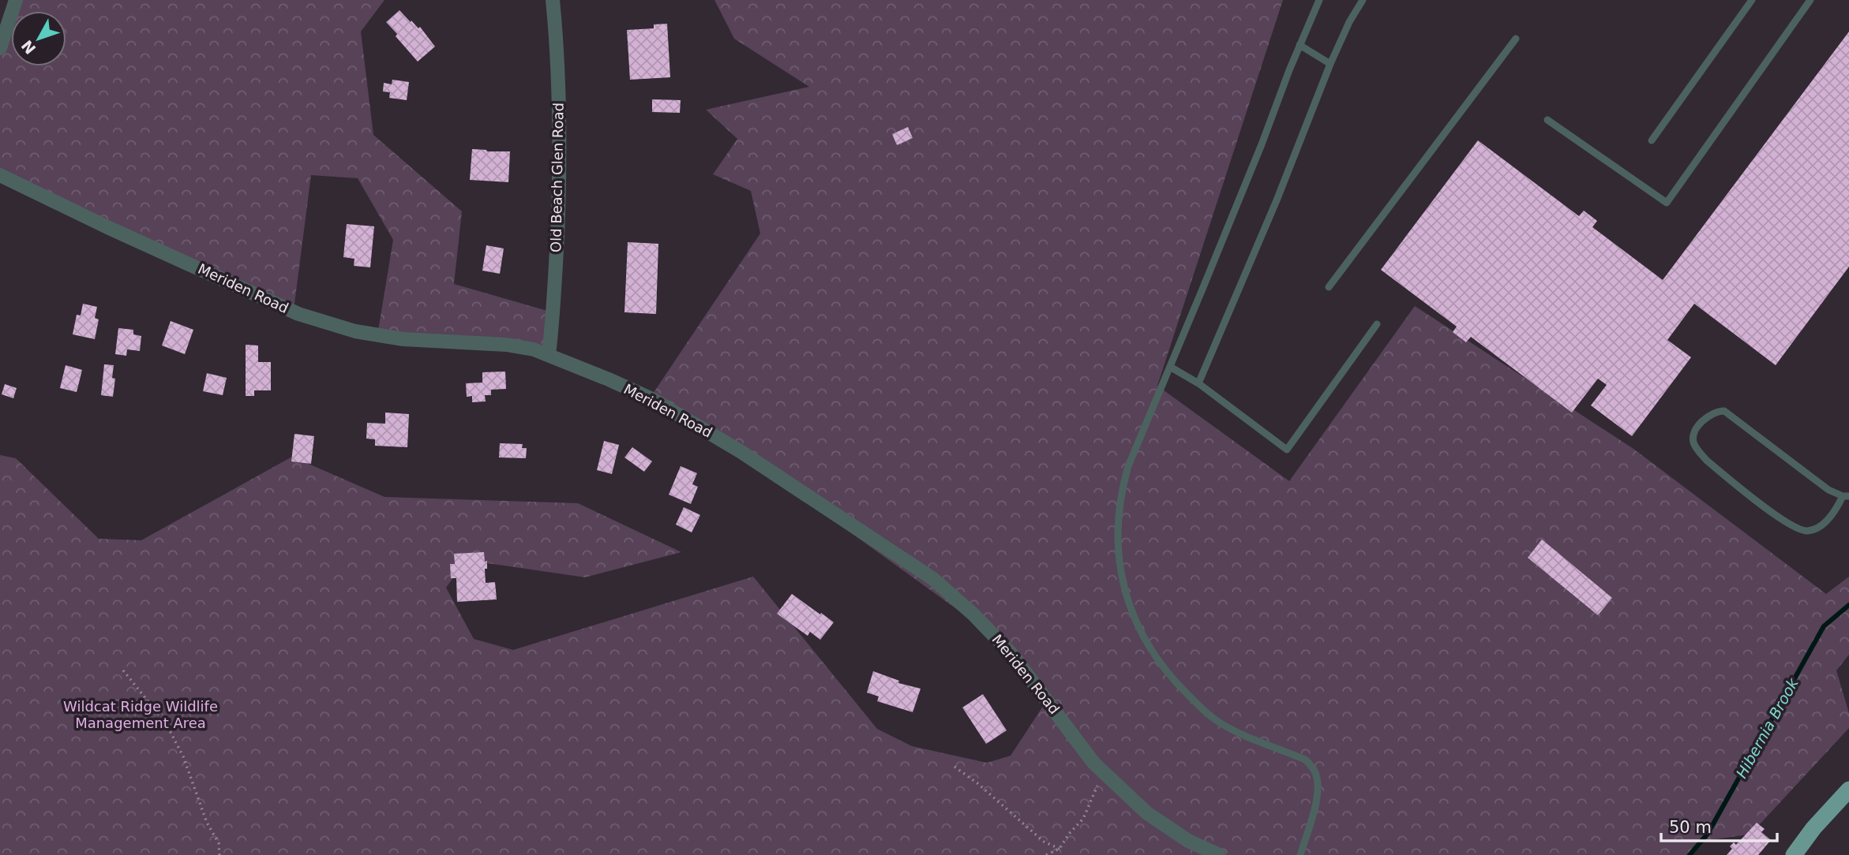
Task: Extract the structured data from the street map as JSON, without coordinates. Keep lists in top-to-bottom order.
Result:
{
  "streets": {
    "street": ["Old Beach Glen Road", "Meriden Road"]
  },
  "crossings": [
    ["Old Beach Glen Road", "Meriden Road"]
  ],
  "water": ["Hibernia Brook"],
  "parks": ["Wildcat Ridge Wildlife Management Area"],
  "scale_bar": "50 m",
  "north": "bottom left"
}
